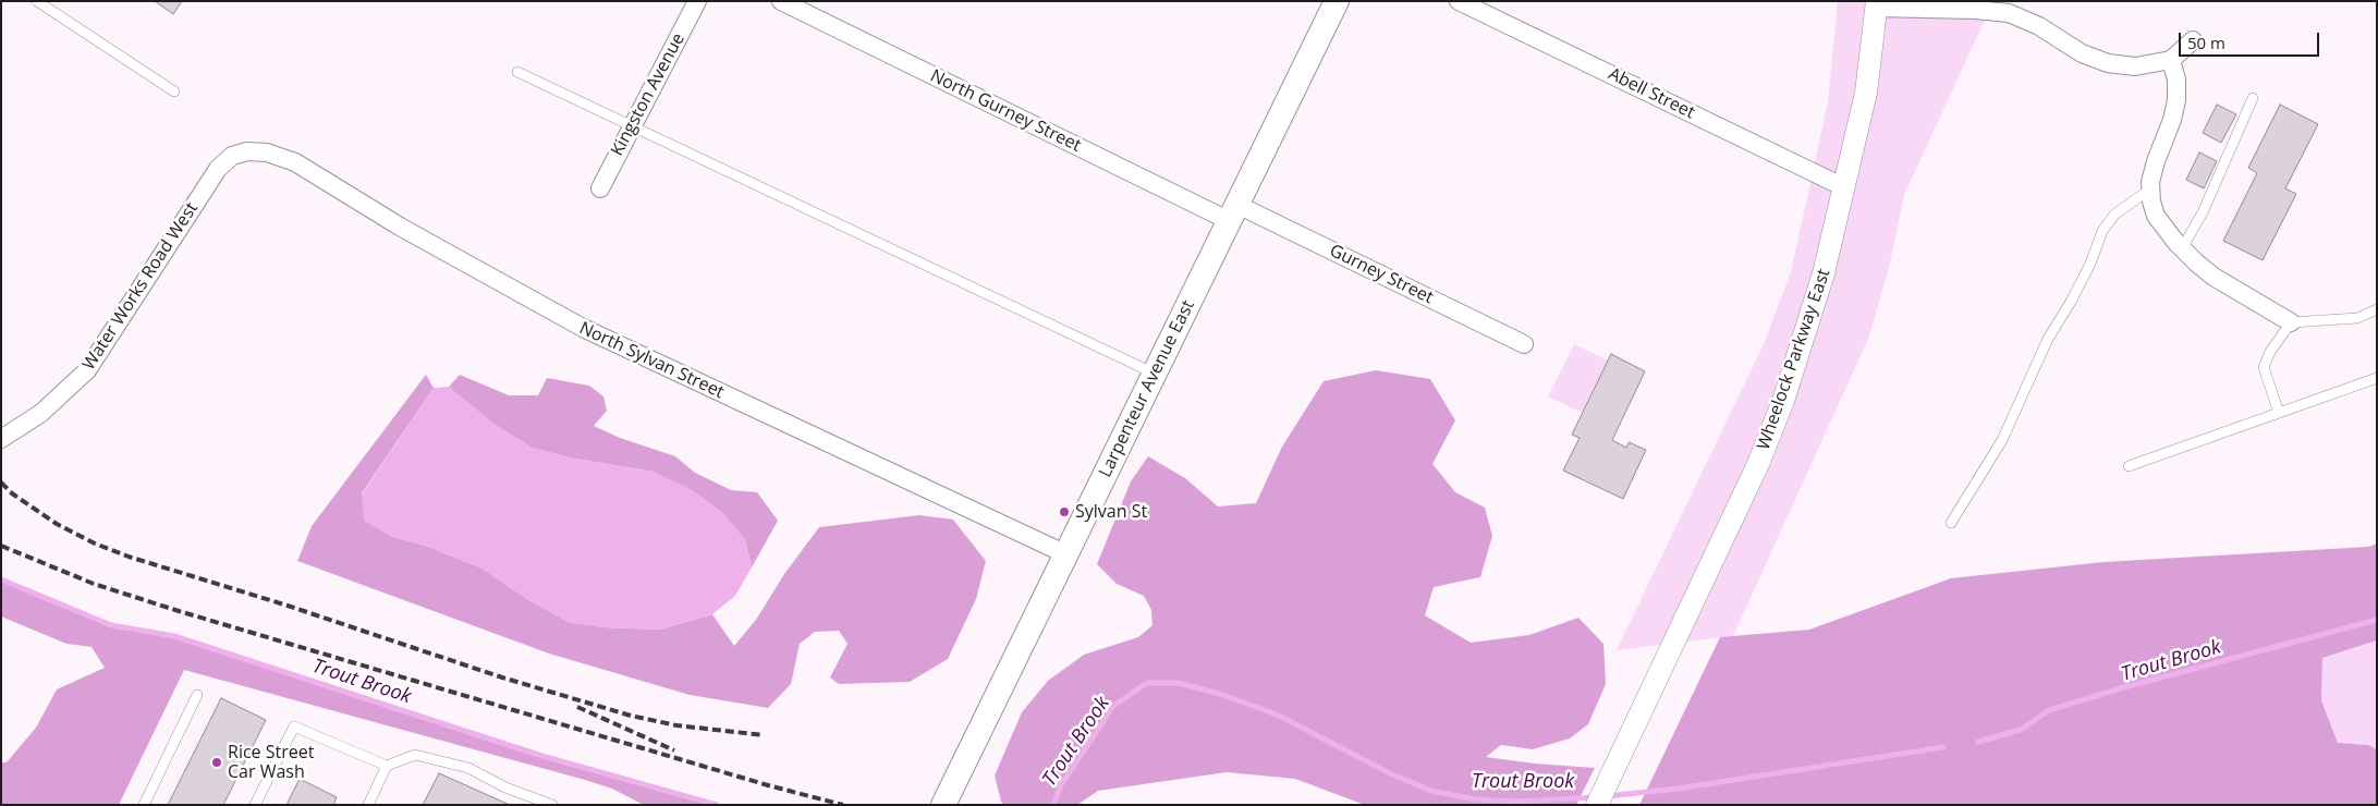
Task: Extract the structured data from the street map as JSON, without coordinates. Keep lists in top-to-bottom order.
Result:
{
  "streets": {
    "main road": ["Larpenteur Avenue East"],
    "street": [
      "Abell Street",
      "Kingston Avenue",
      "North Gurney Street",
      "Gurney Street",
      "Water Works Road West",
      "Wheelock Parkway East",
      "North Sylvan Street"
    ]
  },
  "crossings": [
    ["Abell Street", "Wheelock Parkway East"],
    ["North Gurney Street", "Gurney Street"],
    ["North Gurney Street", "Larpenteur Avenue East"],
    ["Gurney Street", "Larpenteur Avenue East"],
    ["Water Works Road West", "North Sylvan Street"],
    ["North Sylvan Street", "Larpenteur Avenue East"]
  ],
  "water": ["Trout Brook"],
  "places": ["Sylvan St", "Rice Street Car Wash"],
  "scale_bar": "50 m"
}
